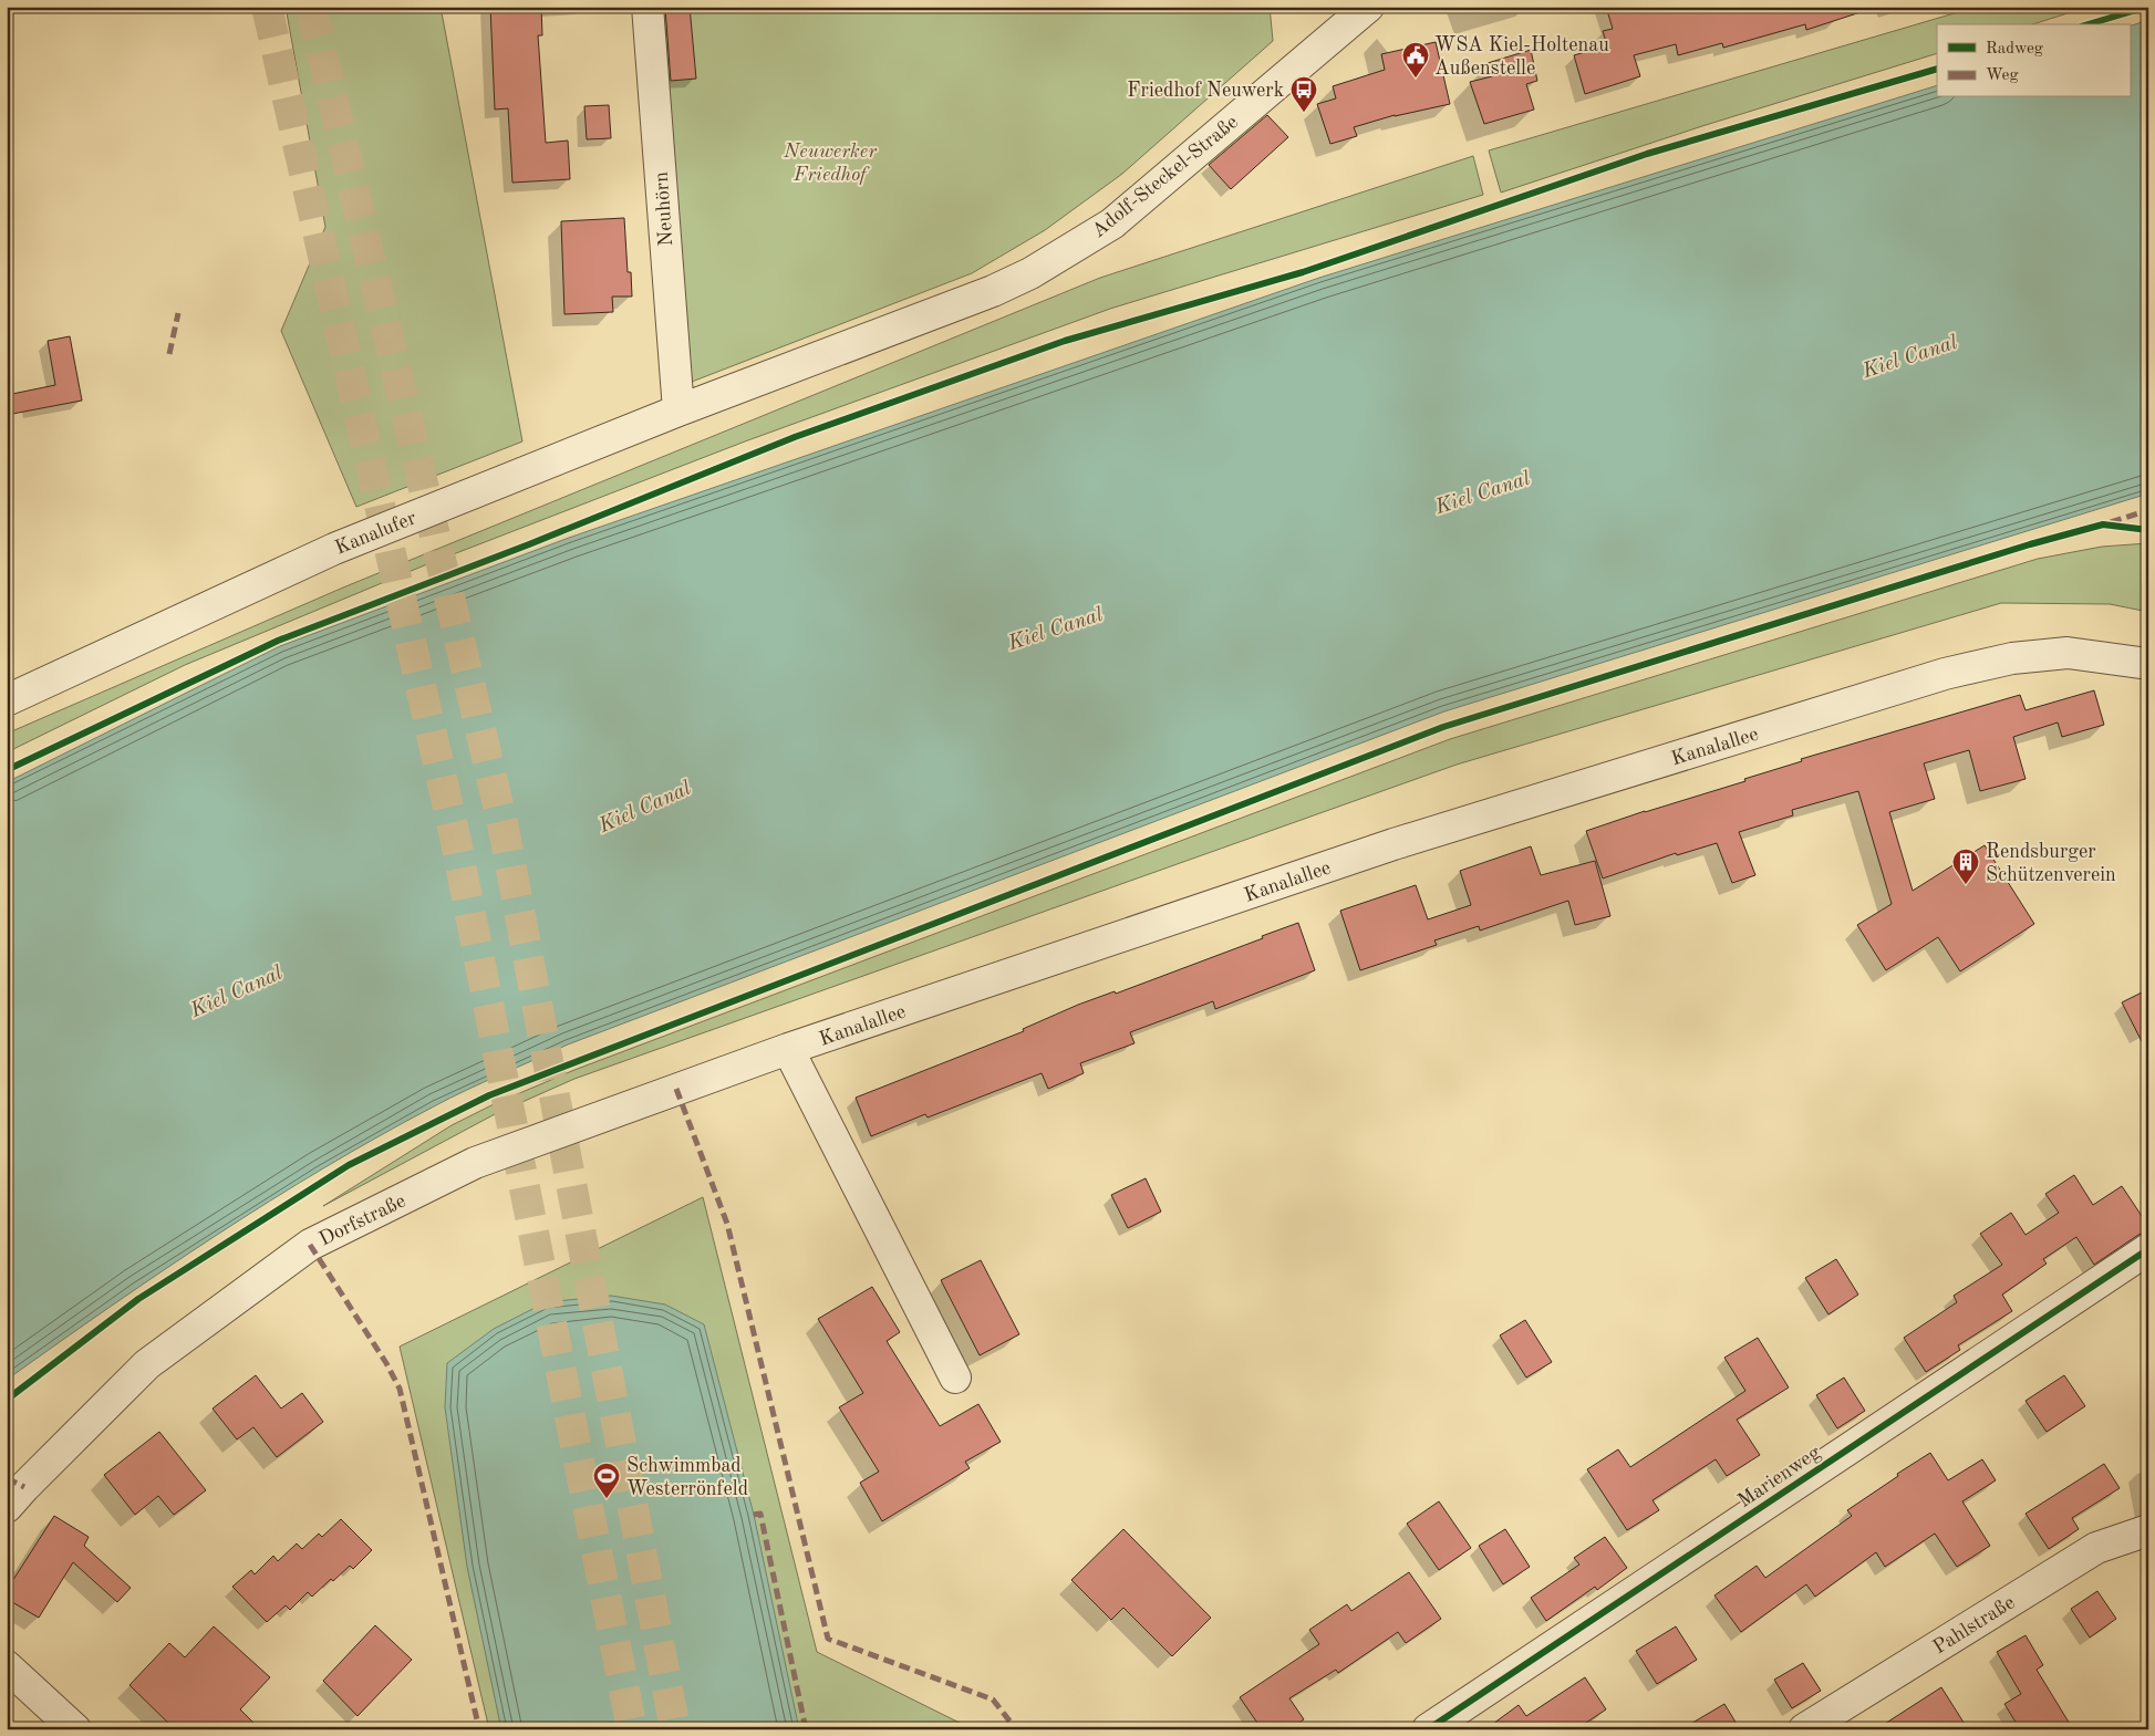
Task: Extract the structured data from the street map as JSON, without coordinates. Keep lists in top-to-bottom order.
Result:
{
  "streets": {
    "street": [
      "Adolf-Steckel-Straße",
      "Neuhörn",
      "Kanalufer",
      "Kanalallee",
      "Dorfstraße",
      "Marienweg",
      "Pahlstraße"
    ]
  },
  "crossings": [
    ["Adolf-Steckel-Straße", "Kanalufer"],
    ["Neuhörn", "Kanalufer"],
    ["Kanalallee", "Dorfstraße"]
  ],
  "water": ["Kiel Canal"],
  "parks": ["Neuwerker Friedhof"],
  "places": {
    "public building": ["WSA Kiel-Holtenau Außenstelle"],
    "bus stop": ["Friedhof Neuwerk"],
    "building": ["Rendsburger Schützenverein"],
    "sports": ["Schwimmbad Westerrönfeld"]
  },
  "legend": ["Radweg", "Weg"]
}
